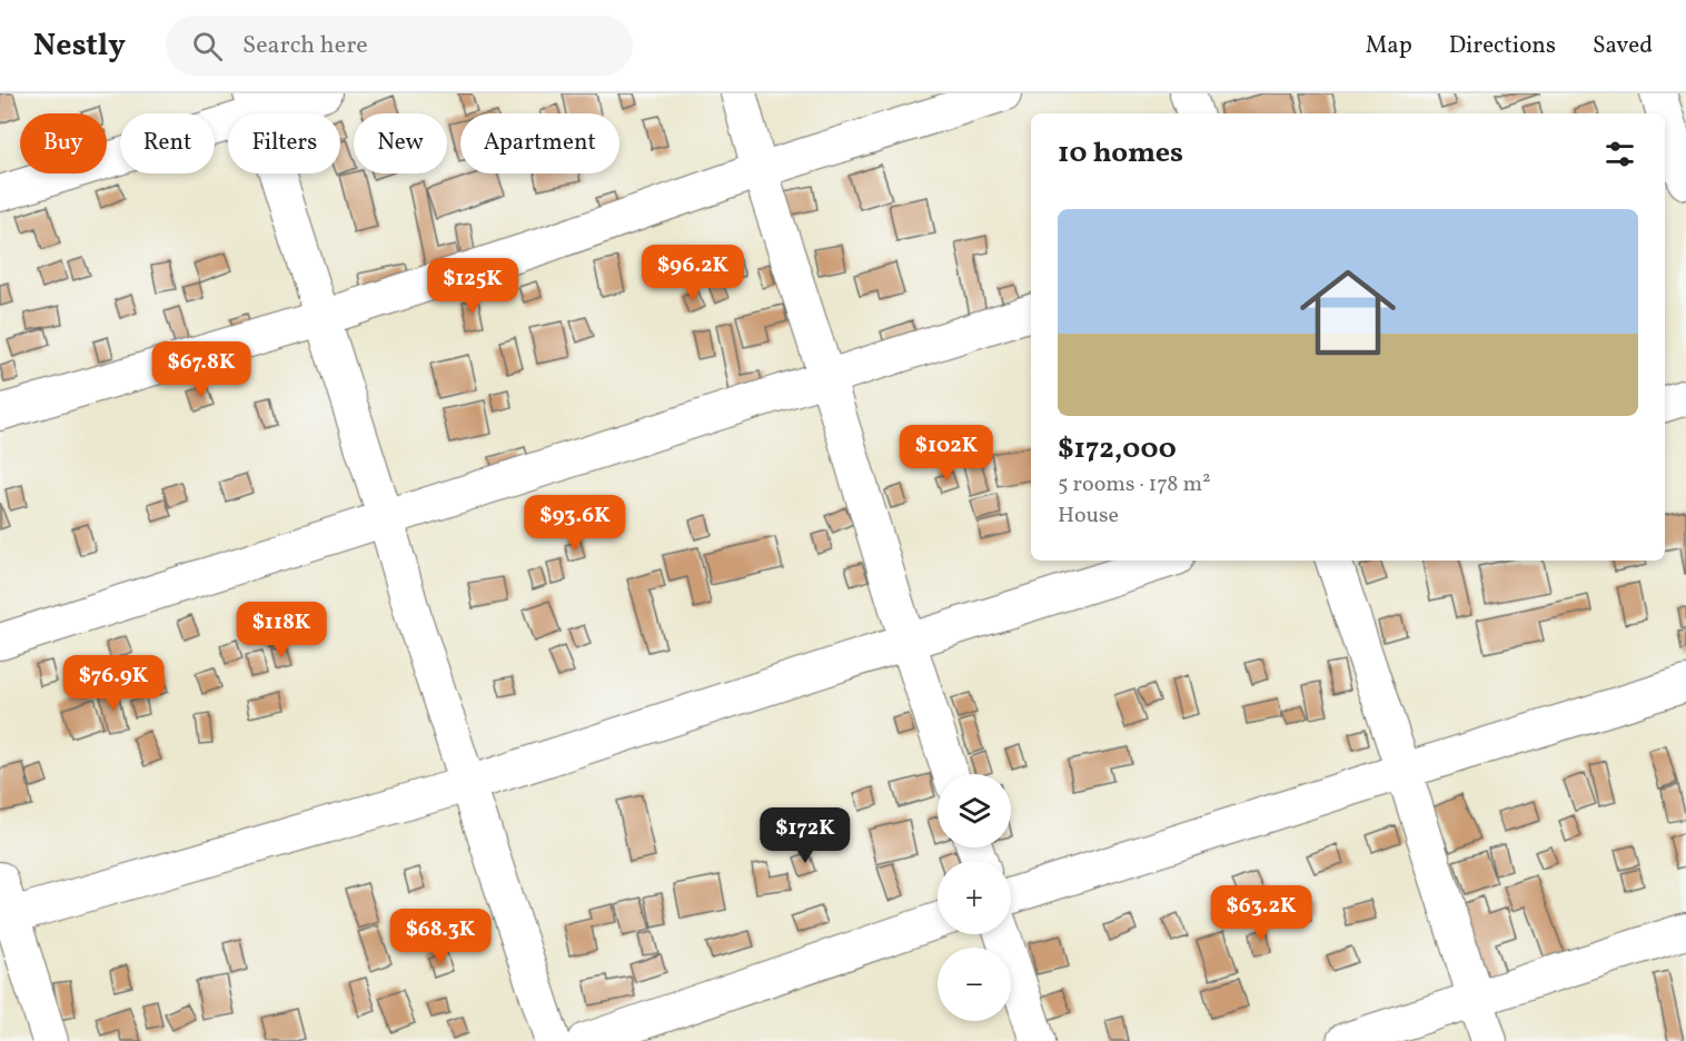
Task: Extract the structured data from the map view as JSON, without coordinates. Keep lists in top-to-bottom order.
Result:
{
  "page": {
    "header": "Nestly",
    "search": "Search here",
    "nav": ["Map", "Directions", "Saved"],
    "chip": [
      "Buy",
      "Rent",
      "Filters",
      "New",
      "Apartment"
    ],
    "heading": "10 homes",
    "list": [
      {
        "name": "$172,000",
        "note": "5 rooms · 178 m² · House"
      }
    ],
    "price": [
      "$96.2K",
      "$125K",
      "$67.8K",
      "$102K",
      "$93.6K",
      "$118K",
      "$76.9K",
      "$172K",
      "$63.2K",
      "$68.3K"
    ],
    "map_buttons": ["+", "−"]
  }
}
